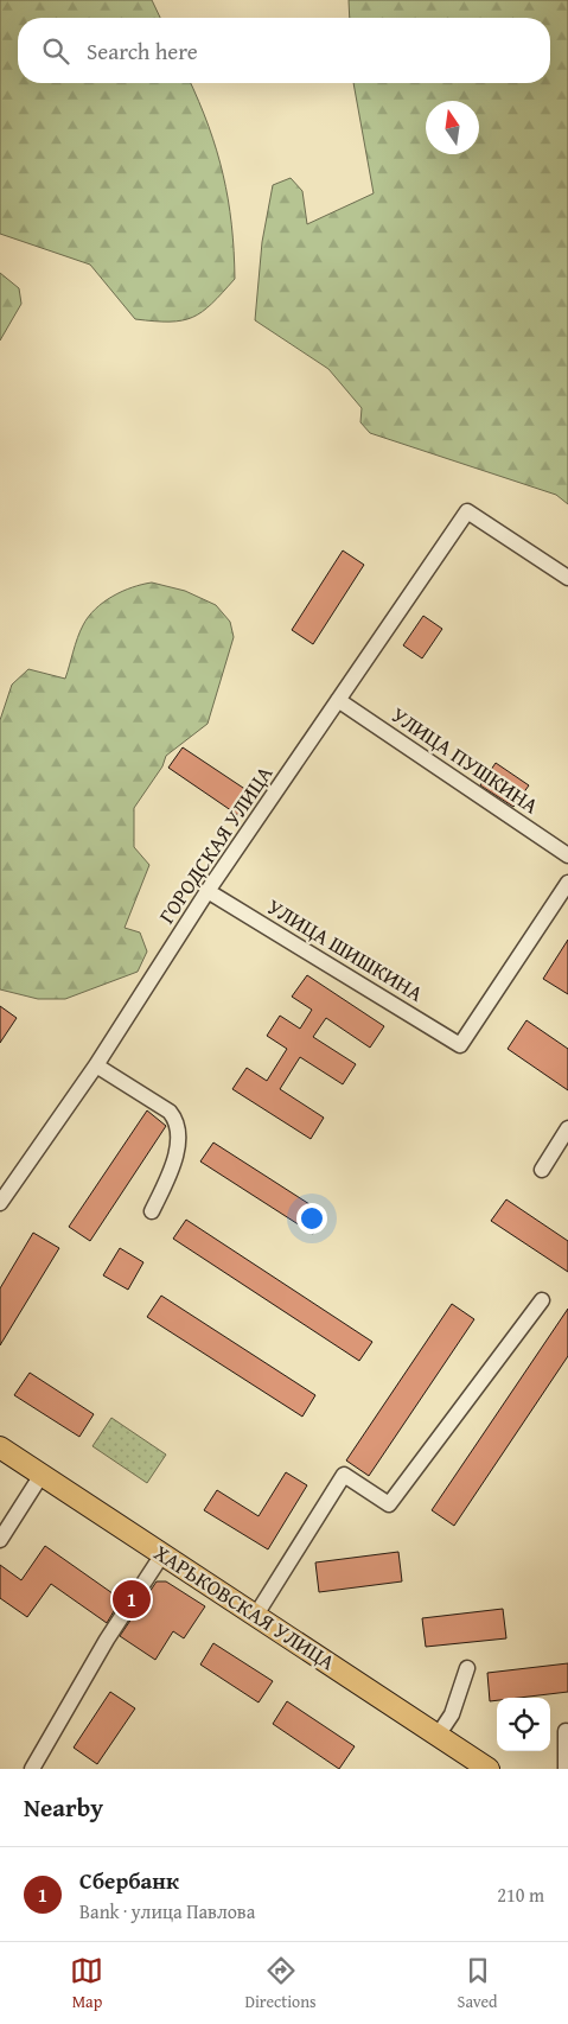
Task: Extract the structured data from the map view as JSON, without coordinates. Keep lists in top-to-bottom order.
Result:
{
  "streets": {
    "highway": ["ХАРЬКОВСКАЯ УЛИЦА"],
    "street": ["УЛИЦА ПУШКИНА", "ГОРОДСКАЯ УЛИЦА", "УЛИЦА ШИШКИНА"]
  },
  "crossings": [
    ["УЛИЦА ПУШКИНА", "ГОРОДСКАЯ УЛИЦА"],
    ["ГОРОДСКАЯ УЛИЦА", "УЛИЦА ШИШКИНА"]
  ],
  "north": "top",
  "page": {
    "search": "Search here",
    "pins": "1",
    "heading": "Nearby",
    "list": [
      {
        "mark": "1",
        "name": "Сбербанк",
        "note": "Bank · улица Павлова",
        "value": "210 m"
      }
    ],
    "nav": ["Map", "Directions", "Saved"]
  }
}
